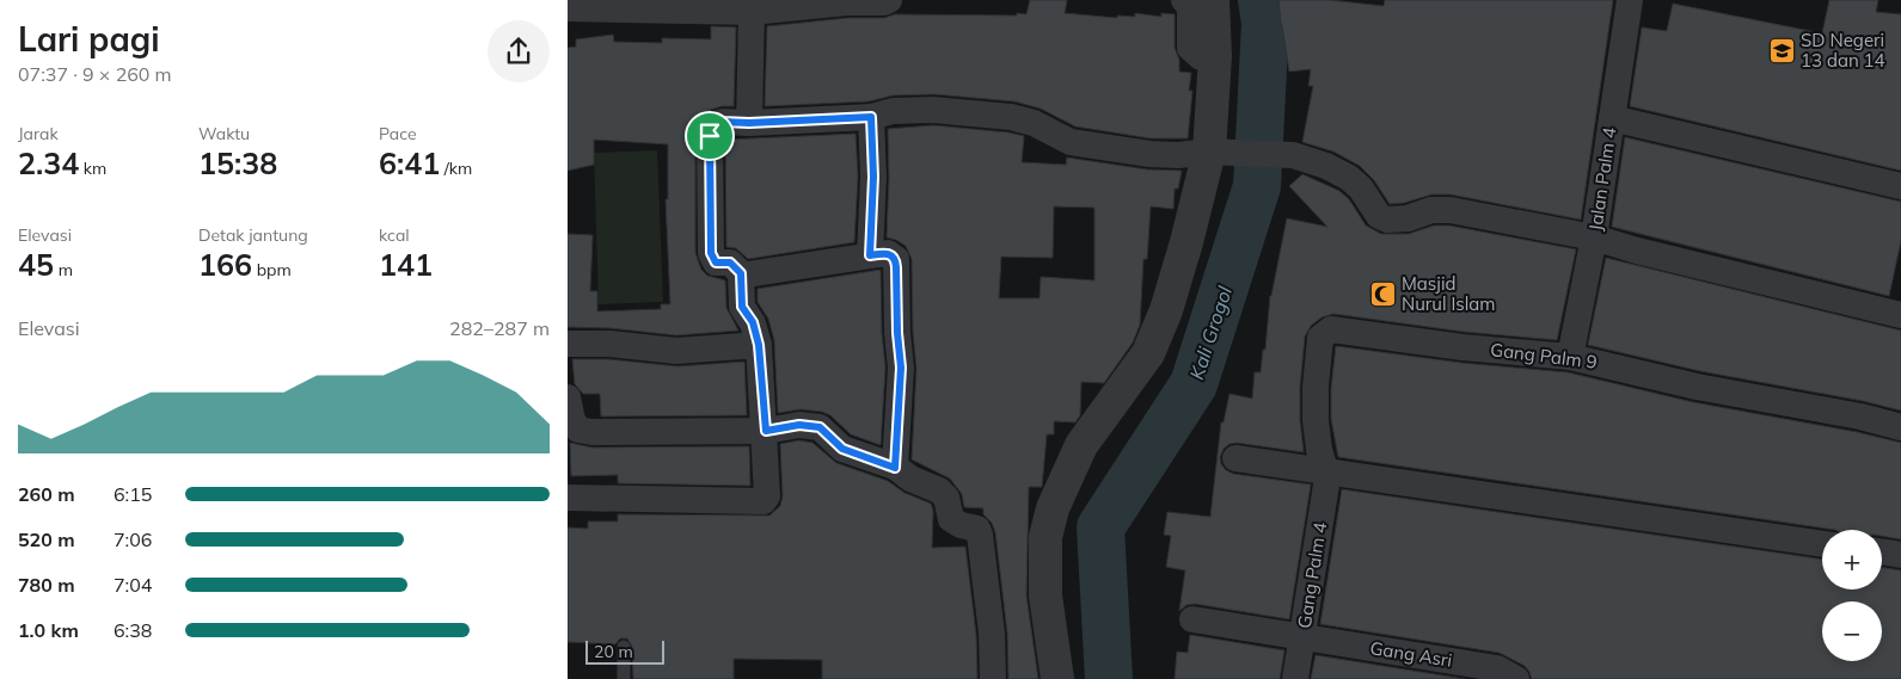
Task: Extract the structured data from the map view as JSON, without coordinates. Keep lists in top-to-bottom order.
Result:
{
  "streets": {
    "street": [
      "Jalan Palm 4",
      "Gang Palm 9",
      "Gang Palm 4",
      "Gang Asri"
    ]
  },
  "crossings": [
    ["Jalan Palm 4", "Gang Palm 9"],
    ["Gang Palm 9", "Gang Palm 4"],
    ["Gang Palm 4", "Gang Asri"]
  ],
  "water": ["Kali Grogol"],
  "places": {
    "school or university": ["SD Negeri 13 dan 14"],
    "mosque": ["Masjid Nurul Islam"]
  },
  "scale_bar": "20 m",
  "page": {
    "heading": ["Lari pagi", "07:37 · 9 × 260 m"],
    "stats": [
      ["Jarak", "2.34 km"],
      ["Waktu", "15:38"],
      ["Pace", "6:41 /km"],
      ["Elevasi", "45 m"],
      ["Detak jantung", "166 bpm"],
      ["kcal", "141"]
    ],
    "chart": ["Elevasi", "282–287 m"],
    "list": [
      {
        "name": "260 m",
        "note": "6:15"
      },
      {
        "name": "520 m",
        "note": "7:06"
      },
      {
        "name": "780 m",
        "note": "7:04"
      },
      {
        "name": "1.0 km",
        "note": "6:38"
      }
    ],
    "map_buttons": ["+", "−"],
    "scale": "20 m"
  }
}
